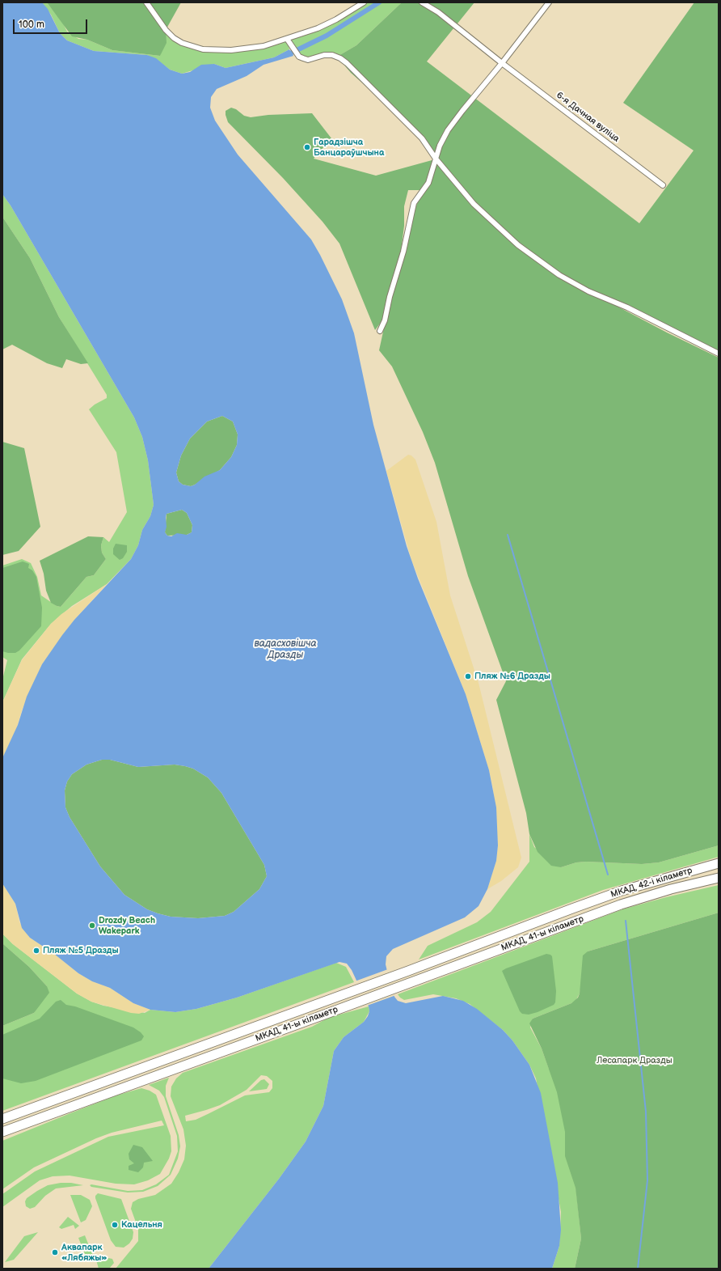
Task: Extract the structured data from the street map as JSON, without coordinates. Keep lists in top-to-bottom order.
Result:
{
  "streets": {
    "highway": ["МКАД, 42-і кіламетр", "МКАД, 41-ы кіламетр"],
    "street": ["6-я Дачная вуліца"]
  },
  "crossings": [
    ["МКАД, 42-і кіламетр", "МКАД, 41-ы кіламетр"]
  ],
  "water": ["вадасховішча Дразды"],
  "parks": ["Лесапарк Дразды"],
  "places": [
    "Гарадзішча Банцараўшчына",
    "Пляж №6 Дразды",
    "Drozdy Beach Wakepark",
    "Пляж №5 Дразды",
    "Кацельня",
    "Аквапарк «Лябяжы»"
  ],
  "scale_bar": "100 m"
}
